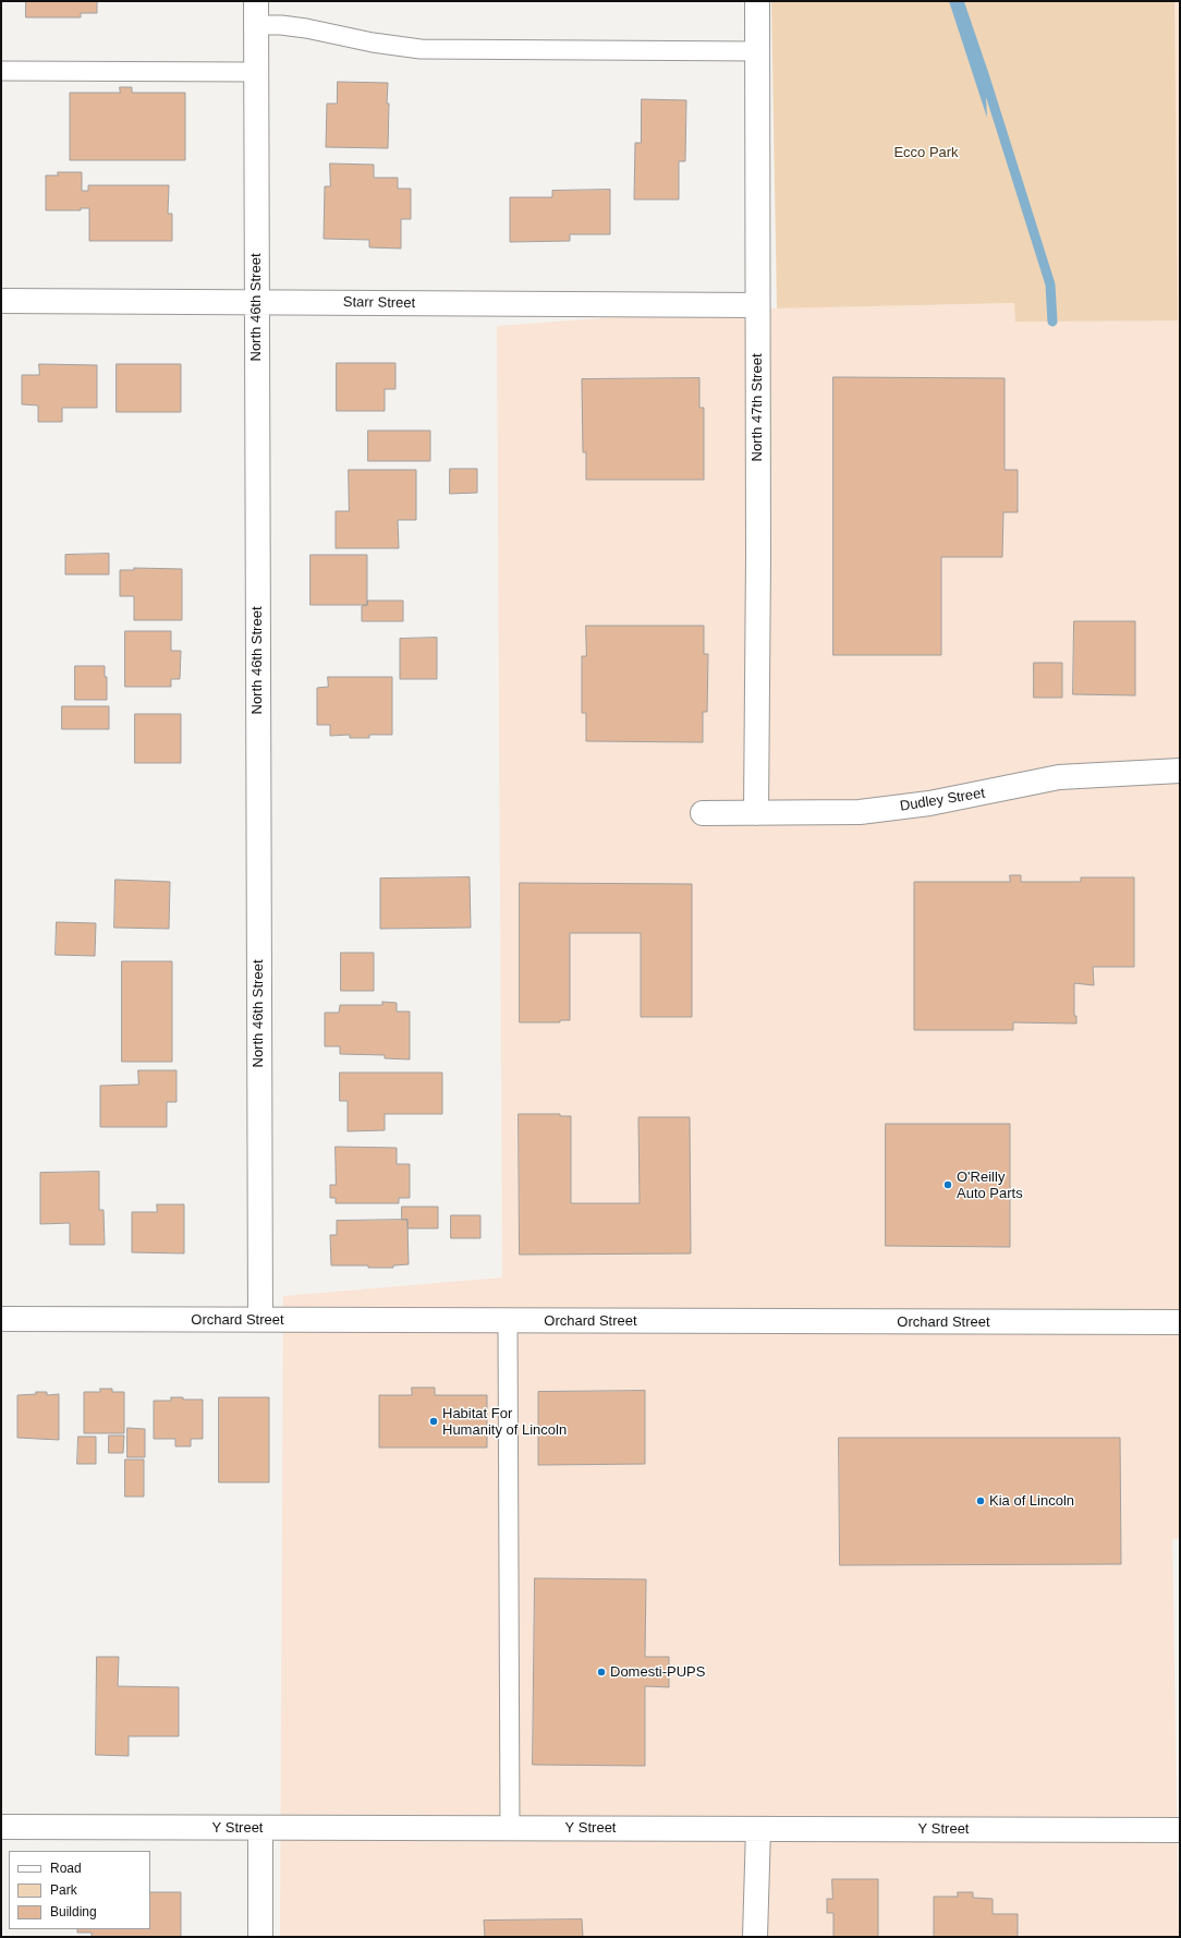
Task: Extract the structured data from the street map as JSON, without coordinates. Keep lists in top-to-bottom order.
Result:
{
  "streets": {
    "street": [
      "Starr Street",
      "North 46th Street",
      "North 47th Street",
      "Dudley Street",
      "Orchard Street",
      "Y Street"
    ]
  },
  "crossings": [
    ["Starr Street", "North 46th Street"],
    ["Starr Street", "North 47th Street"],
    ["North 46th Street", "Orchard Street"],
    ["North 47th Street", "Dudley Street"]
  ],
  "parks": ["Ecco Park"],
  "places": [
    "O'Reilly Auto Parts",
    "Habitat For Humanity of Lincoln",
    "Kia of Lincoln",
    "Domesti-PUPS"
  ],
  "legend": ["Road", "Park", "Building"]
}
